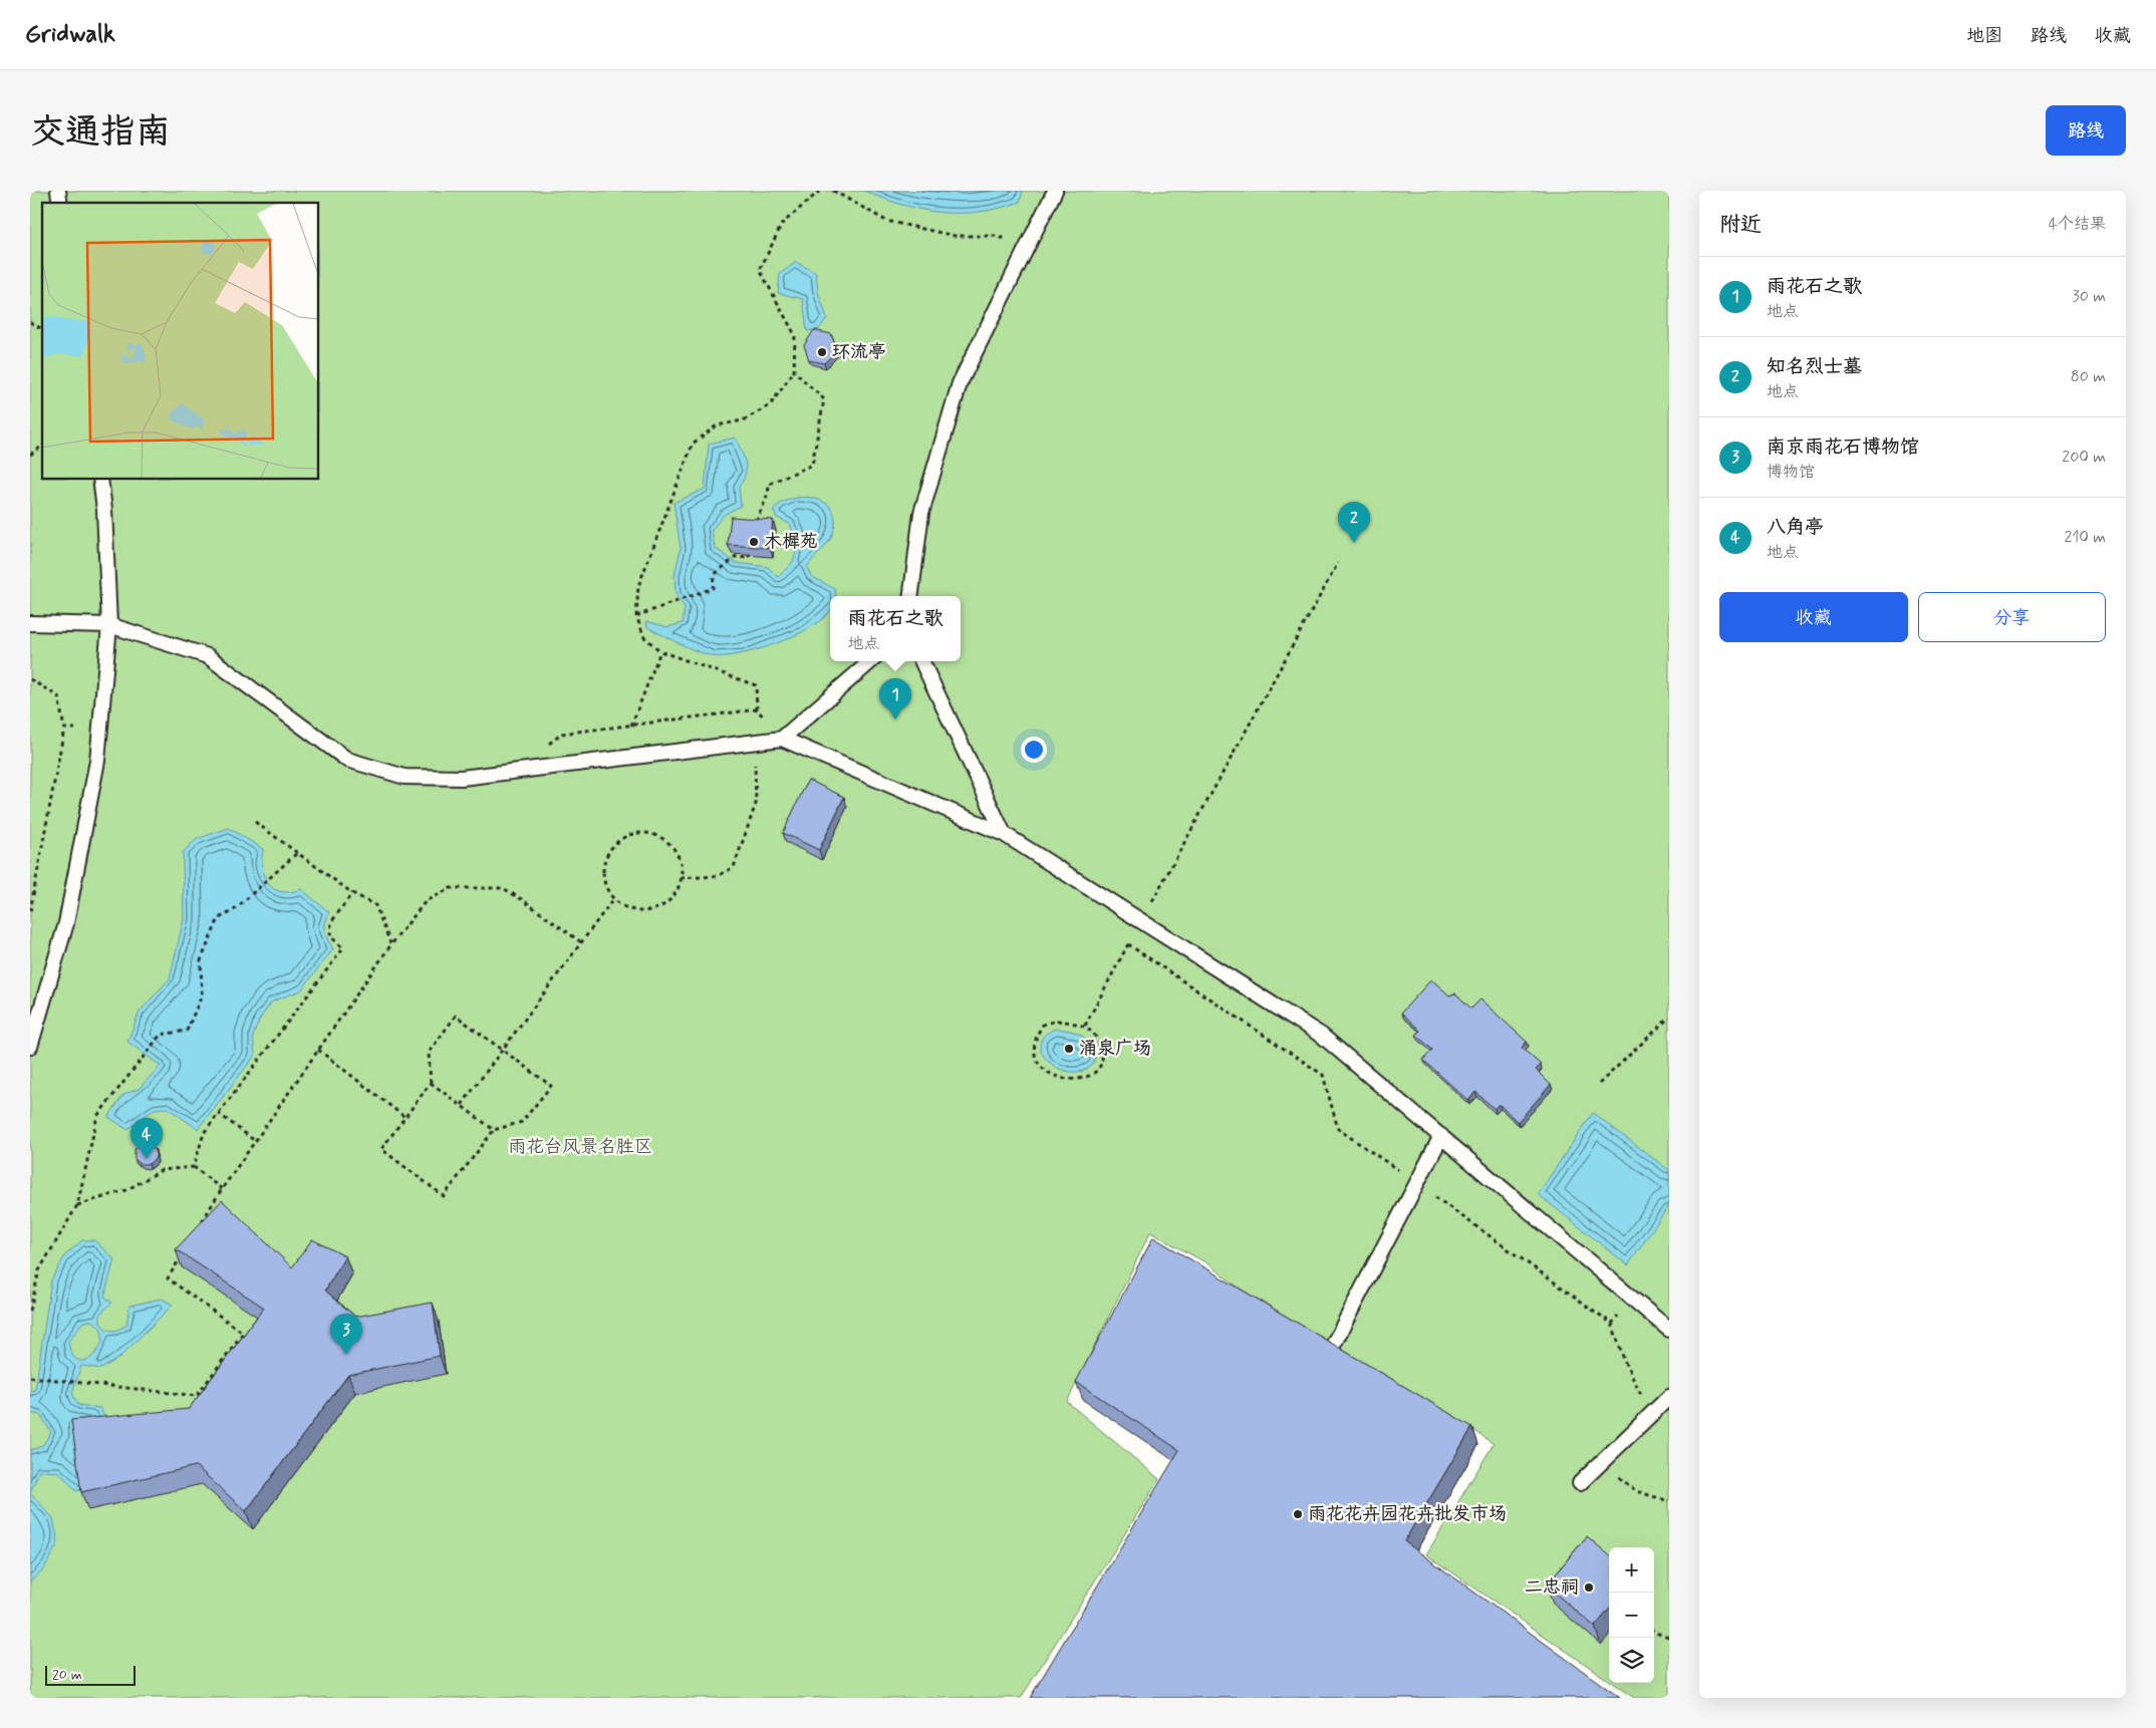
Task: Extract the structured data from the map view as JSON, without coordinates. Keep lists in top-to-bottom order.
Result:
{
  "parks": ["雨花台风景名胜区"],
  "places": [
    "环流亭",
    "木樨苑",
    "涌泉广场",
    "雨花花卉园花卉批发市场",
    "二忠祠"
  ],
  "scale_bar": "20 m",
  "page": {
    "header": "Gridwalk",
    "nav": ["地图", "路线", "收藏"],
    "buttons": [
      "路线",
      ["收藏", "分享"]
    ],
    "title": "交通指南",
    "heading": ["附近", "4个结果"],
    "list": [
      {
        "mark": "1",
        "name": "雨花石之歌",
        "note": "地点",
        "value": "30 m"
      },
      {
        "mark": "2",
        "name": "知名烈士墓",
        "note": "地点",
        "value": "80 m"
      },
      {
        "mark": "3",
        "name": "南京雨花石博物馆",
        "note": "博物馆",
        "value": "200 m"
      },
      {
        "mark": "4",
        "name": "八角亭",
        "note": "地点",
        "value": "210 m"
      }
    ],
    "pins": [
      "2",
      "1",
      "4",
      "3"
    ],
    "popup": ["雨花石之歌", "地点"],
    "map_buttons": ["+", "−"],
    "scale": "20 m"
  }
}
